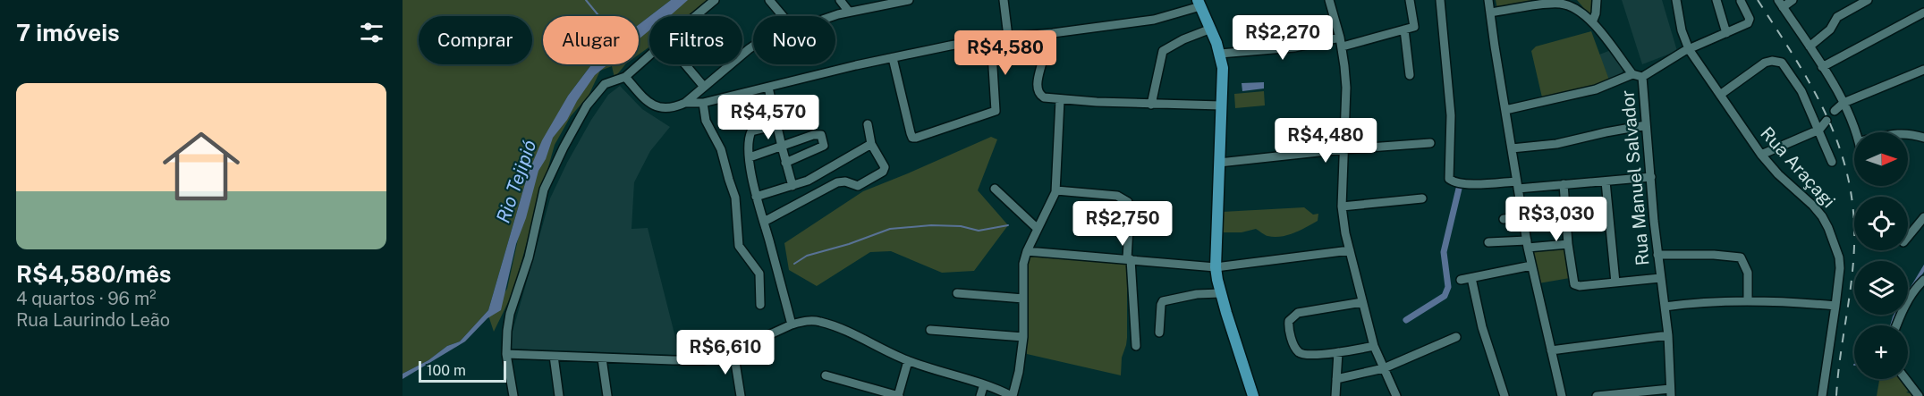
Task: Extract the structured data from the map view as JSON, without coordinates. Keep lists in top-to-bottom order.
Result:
{
  "streets": {
    "street": ["Rua Araçagi", "Rua Manuel Salvador"]
  },
  "water": ["Rio Tejipió"],
  "scale_bar": "100 m",
  "north": "right",
  "page": {
    "heading": "7 imóveis",
    "price": [
      "R$2,270",
      "R$4,580",
      "R$4,570",
      "R$4,480",
      "R$3,030",
      "R$2,750",
      "R$6,610"
    ],
    "chip": [
      "Comprar",
      "Alugar",
      "Filtros",
      "Novo"
    ],
    "list": [
      {
        "name": "R$4,580/mês",
        "note": "4 quartos · 96 m² · Rua Laurindo Leão"
      }
    ],
    "map_buttons": "+",
    "scale": "100 m"
  }
}
